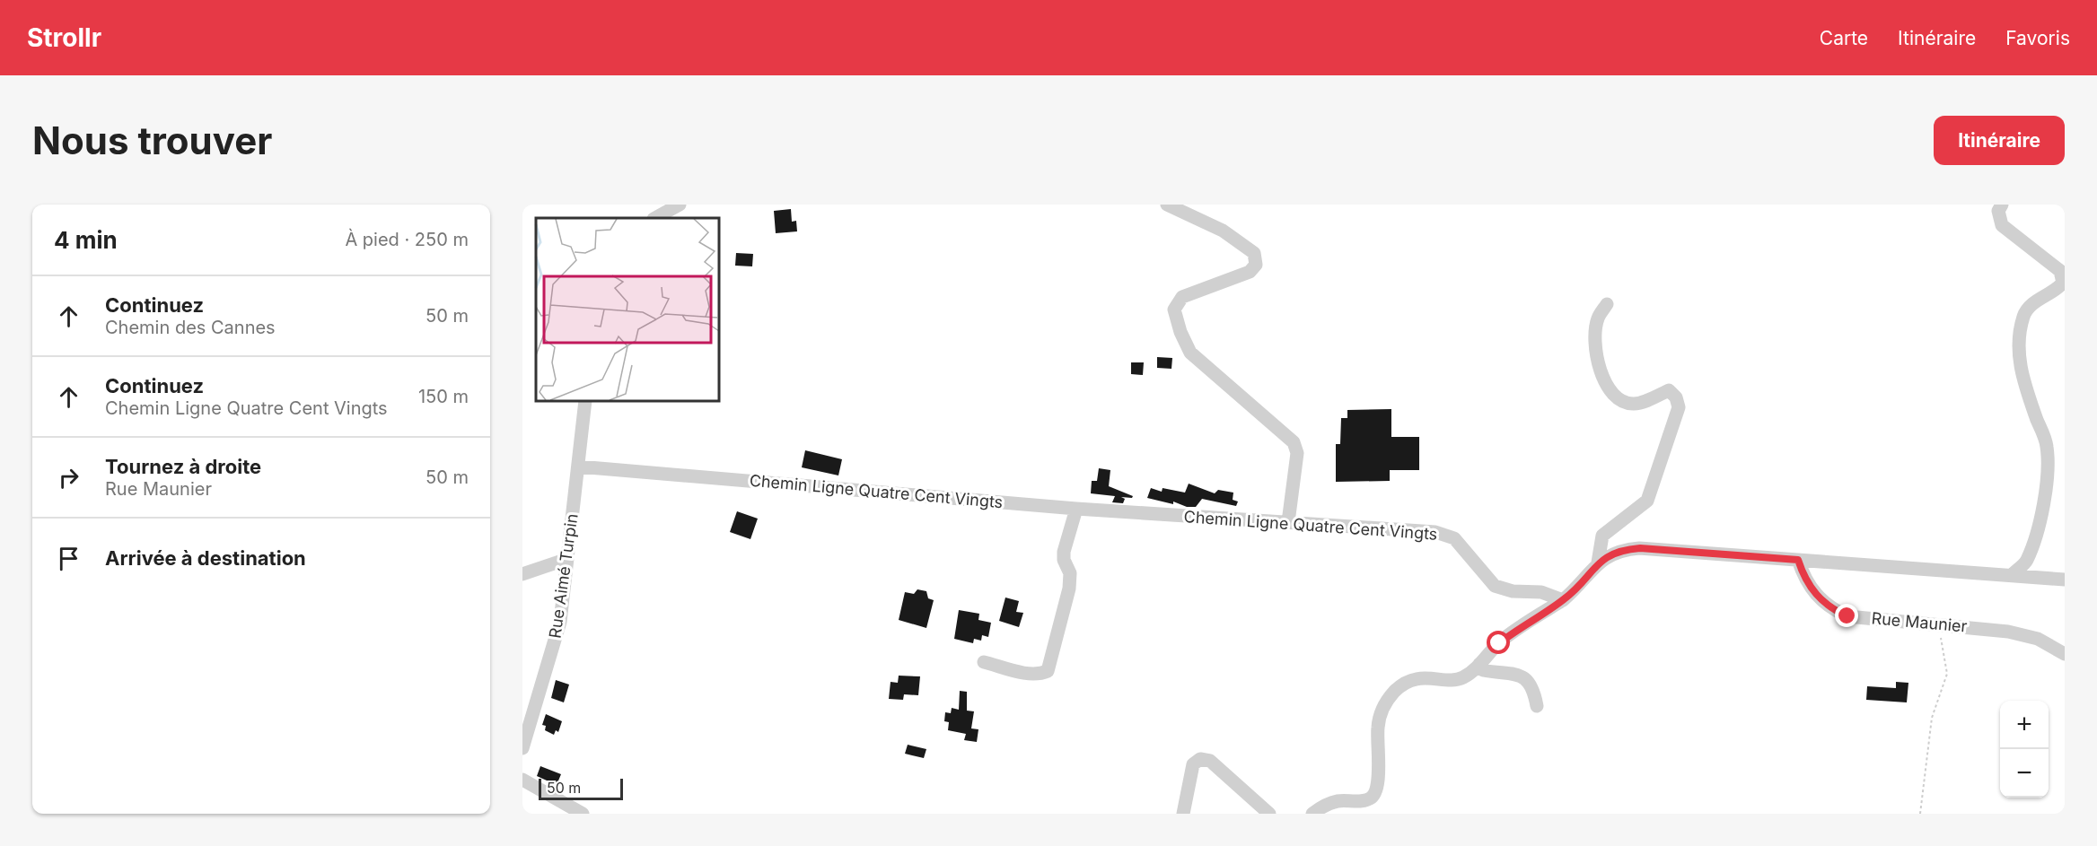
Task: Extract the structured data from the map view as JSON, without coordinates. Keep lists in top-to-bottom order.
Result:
{
  "streets": {
    "street": ["Chemin Ligne Quatre Cent Vingts", "Rue Aimé Turpin", "Rue Maunier"]
  },
  "crossings": [
    ["Chemin Ligne Quatre Cent Vingts", "Rue Aimé Turpin"]
  ],
  "scale_bar": "50 m",
  "page": {
    "header": "Strollr",
    "nav": ["Carte", "Itinéraire", "Favoris"],
    "buttons": "Itinéraire",
    "title": "Nous trouver",
    "heading": ["4 min", "À pied · 250 m"],
    "list": [
      ["Continuez", "Chemin des Cannes", "50 m"],
      ["Continuez", "Chemin Ligne Quatre Cent Vingts", "150 m"],
      ["Tournez à droite", "Rue Maunier", "50 m"],
      "Arrivée à destination"
    ],
    "map_buttons": ["+", "−"],
    "scale": "50 m"
  }
}
